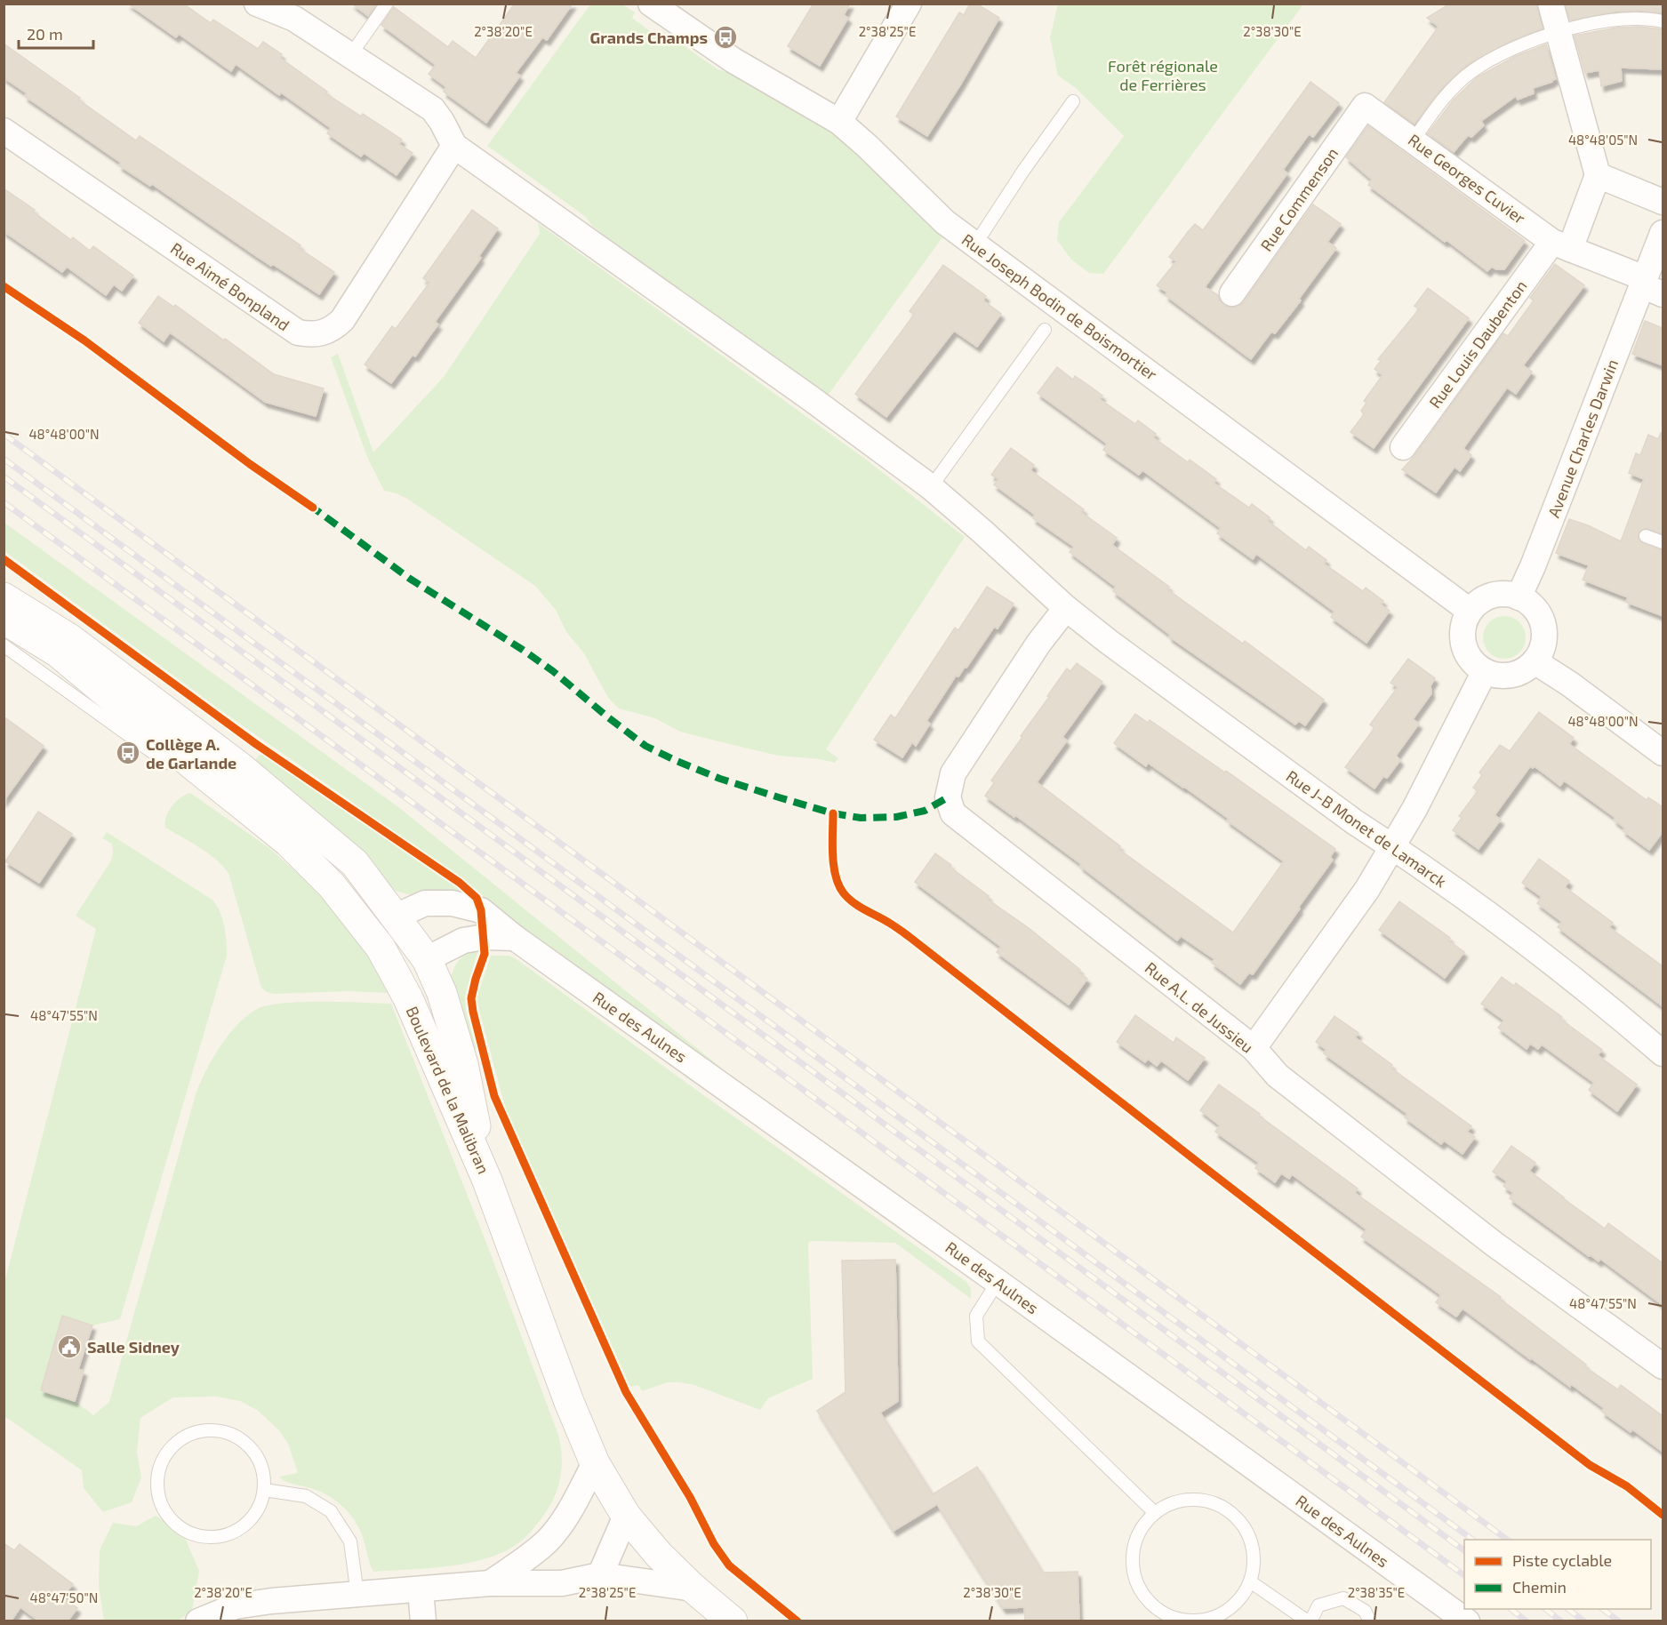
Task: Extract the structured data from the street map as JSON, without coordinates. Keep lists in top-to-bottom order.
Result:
{
  "streets": {
    "main road": ["Boulevard de la Malibran"],
    "street": [
      "Rue Georges Cuvier",
      "Rue Commenson",
      "Rue Aimé Bonpland",
      "Rue Joseph Bodin de Boismortier",
      "Rue Louis Daubenton",
      "Avenue Charles Darwin",
      "Rue J-B Monet de Lamarck",
      "Rue A.L. de Jussieu",
      "Rue des Aulnes"
    ]
  },
  "crossings": [
    ["Rue Georges Cuvier", "Rue Commenson"],
    ["Rue Georges Cuvier", "Rue Louis Daubenton"],
    ["Rue Aimé Bonpland", "Rue J-B Monet de Lamarck"],
    ["Rue Joseph Bodin de Boismortier", "Avenue Charles Darwin"],
    ["Rue J-B Monet de Lamarck", "Rue A.L. de Jussieu"],
    ["Rue des Aulnes", "Boulevard de la Malibran"]
  ],
  "parks": ["Forêt régionale de Ferrières"],
  "places": {
    "bus stop": ["Grands Champs", "Collège A. de Garlande"],
    "public building": ["Salle Sidney"]
  },
  "legend": ["Piste cyclable", "Chemin"],
  "scale_bar": "20 m",
  "coordinates": [
    "2°38'20\"E",
    "2°38'25\"E",
    "2°38'30\"E",
    "48°48'05\"N",
    "48°48'00\"N",
    "48°47'55\"N",
    "2°38'35\"E",
    "48°47'50\"N"
  ]
}
